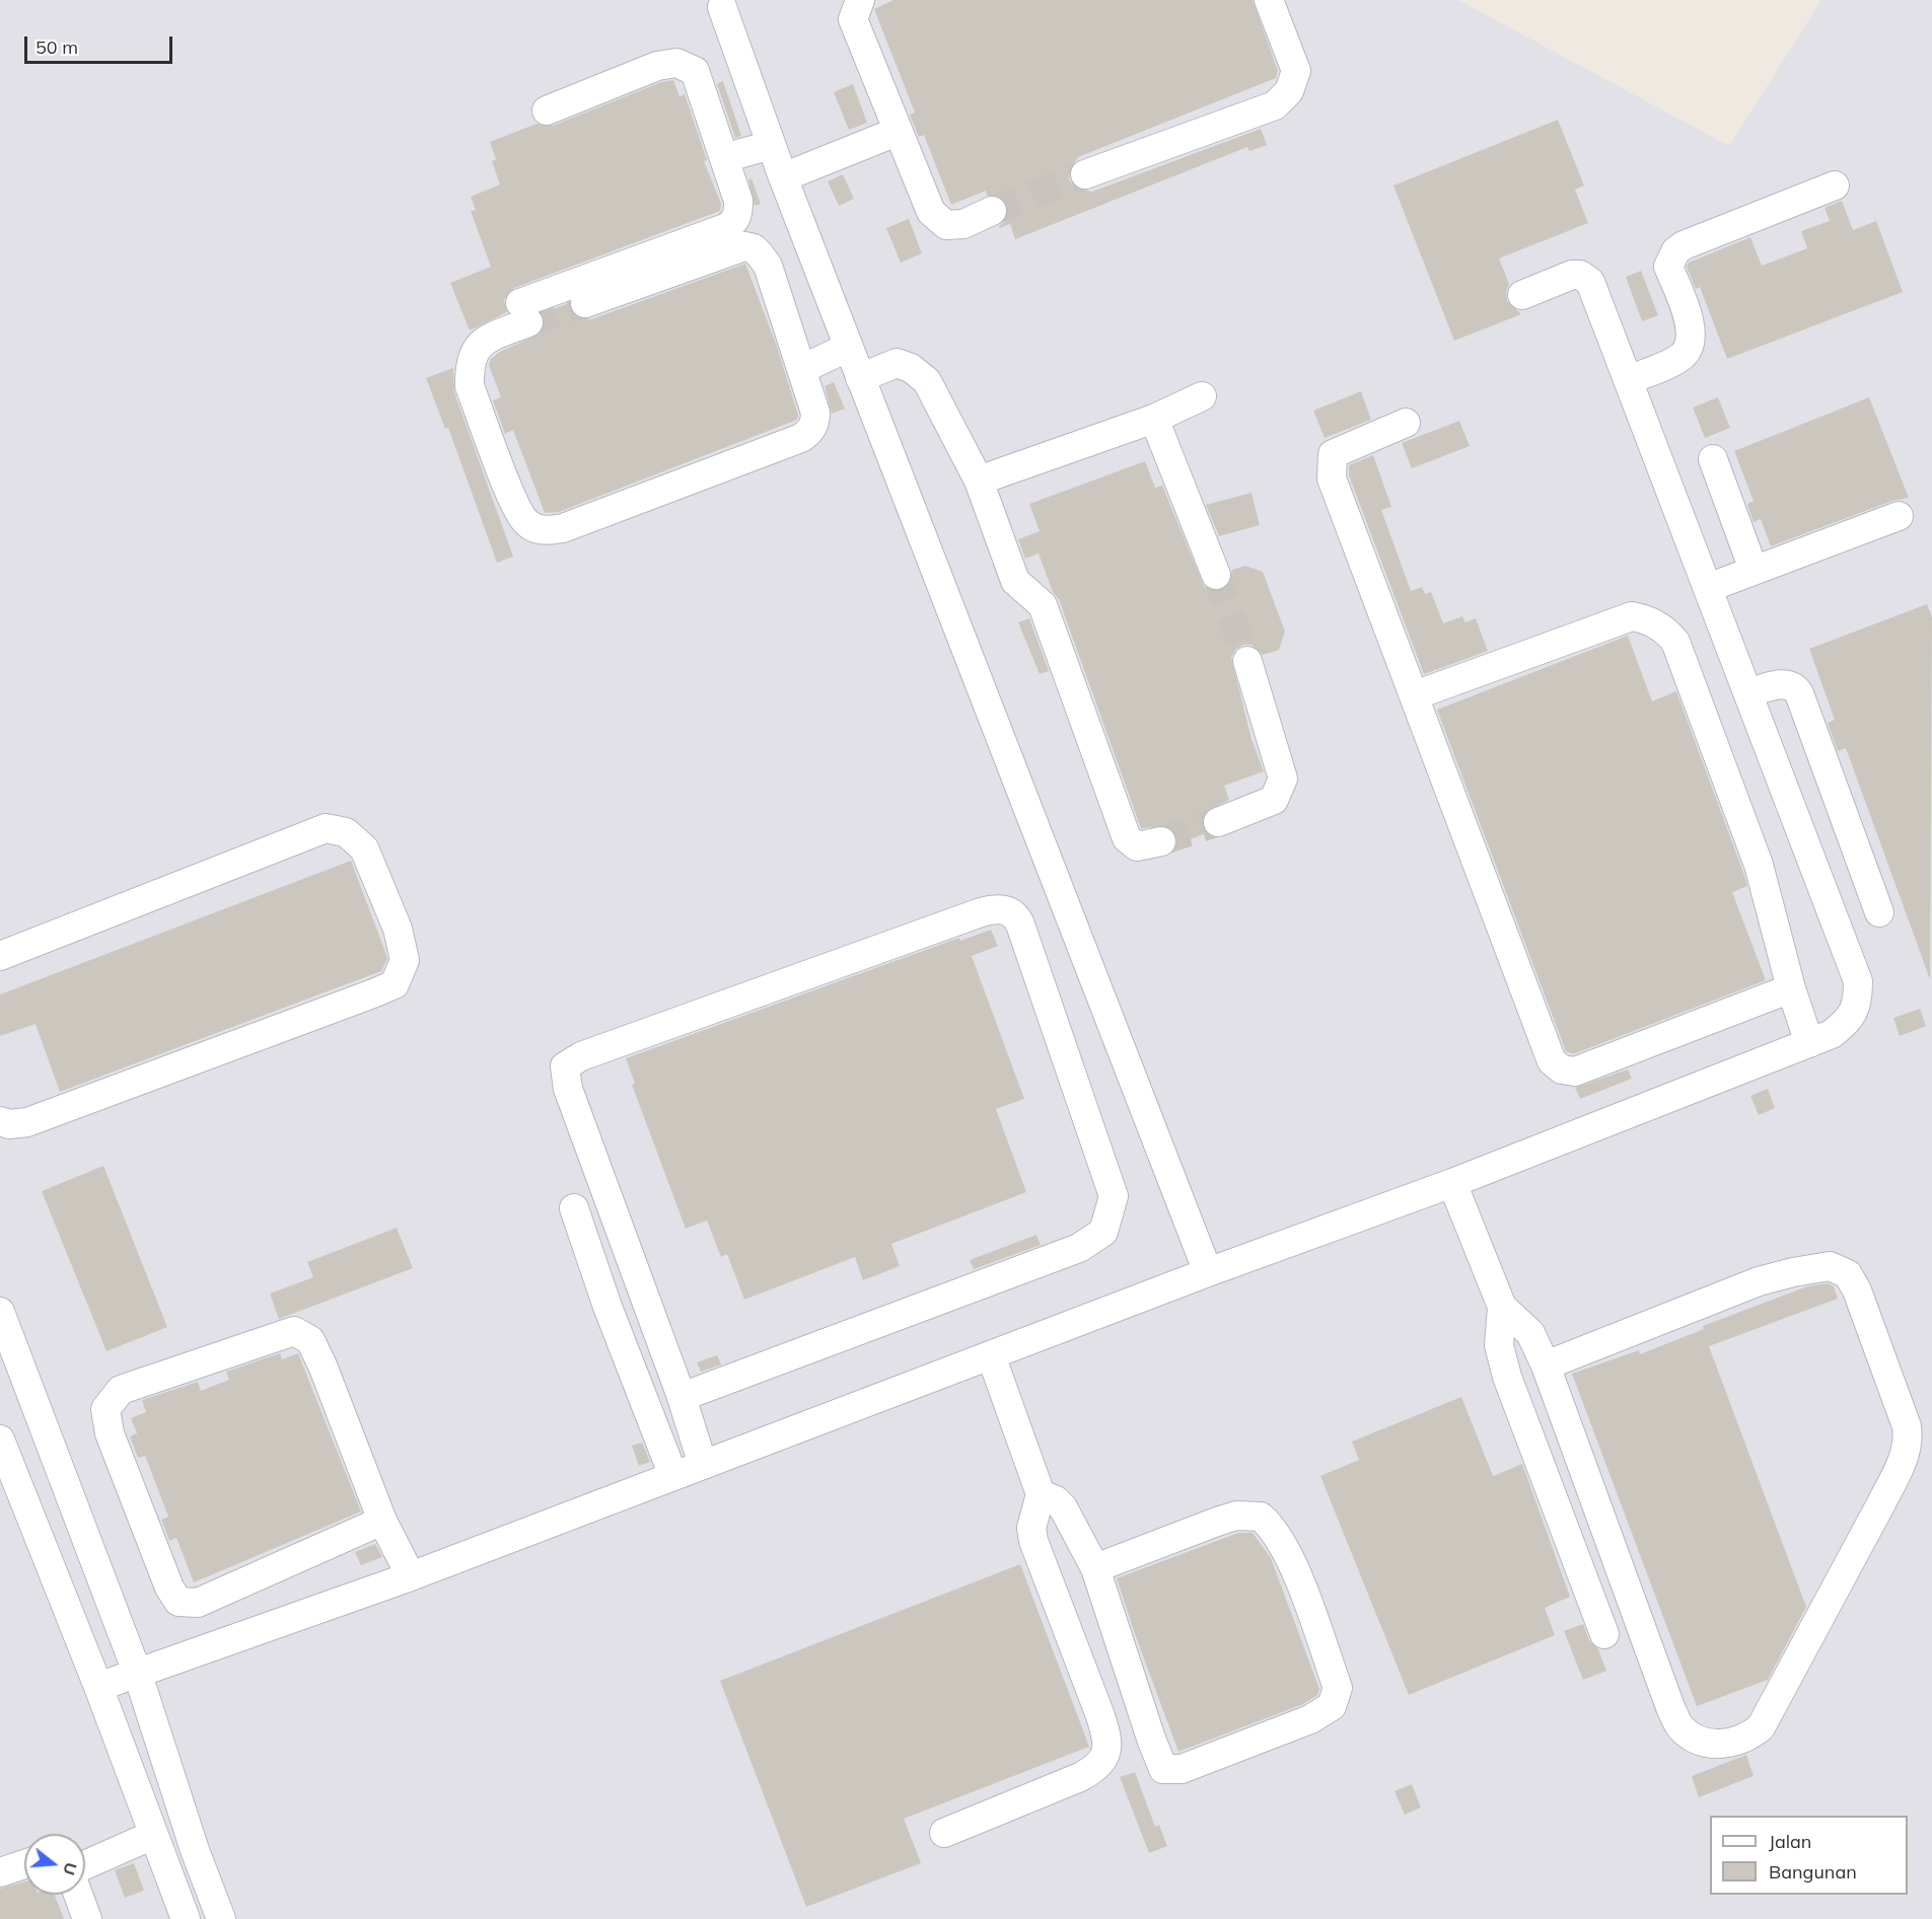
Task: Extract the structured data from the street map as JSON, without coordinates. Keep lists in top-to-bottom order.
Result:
{
  "legend": ["Jalan", "Bangunan"],
  "scale_bar": "50 m",
  "north": "right"
}
